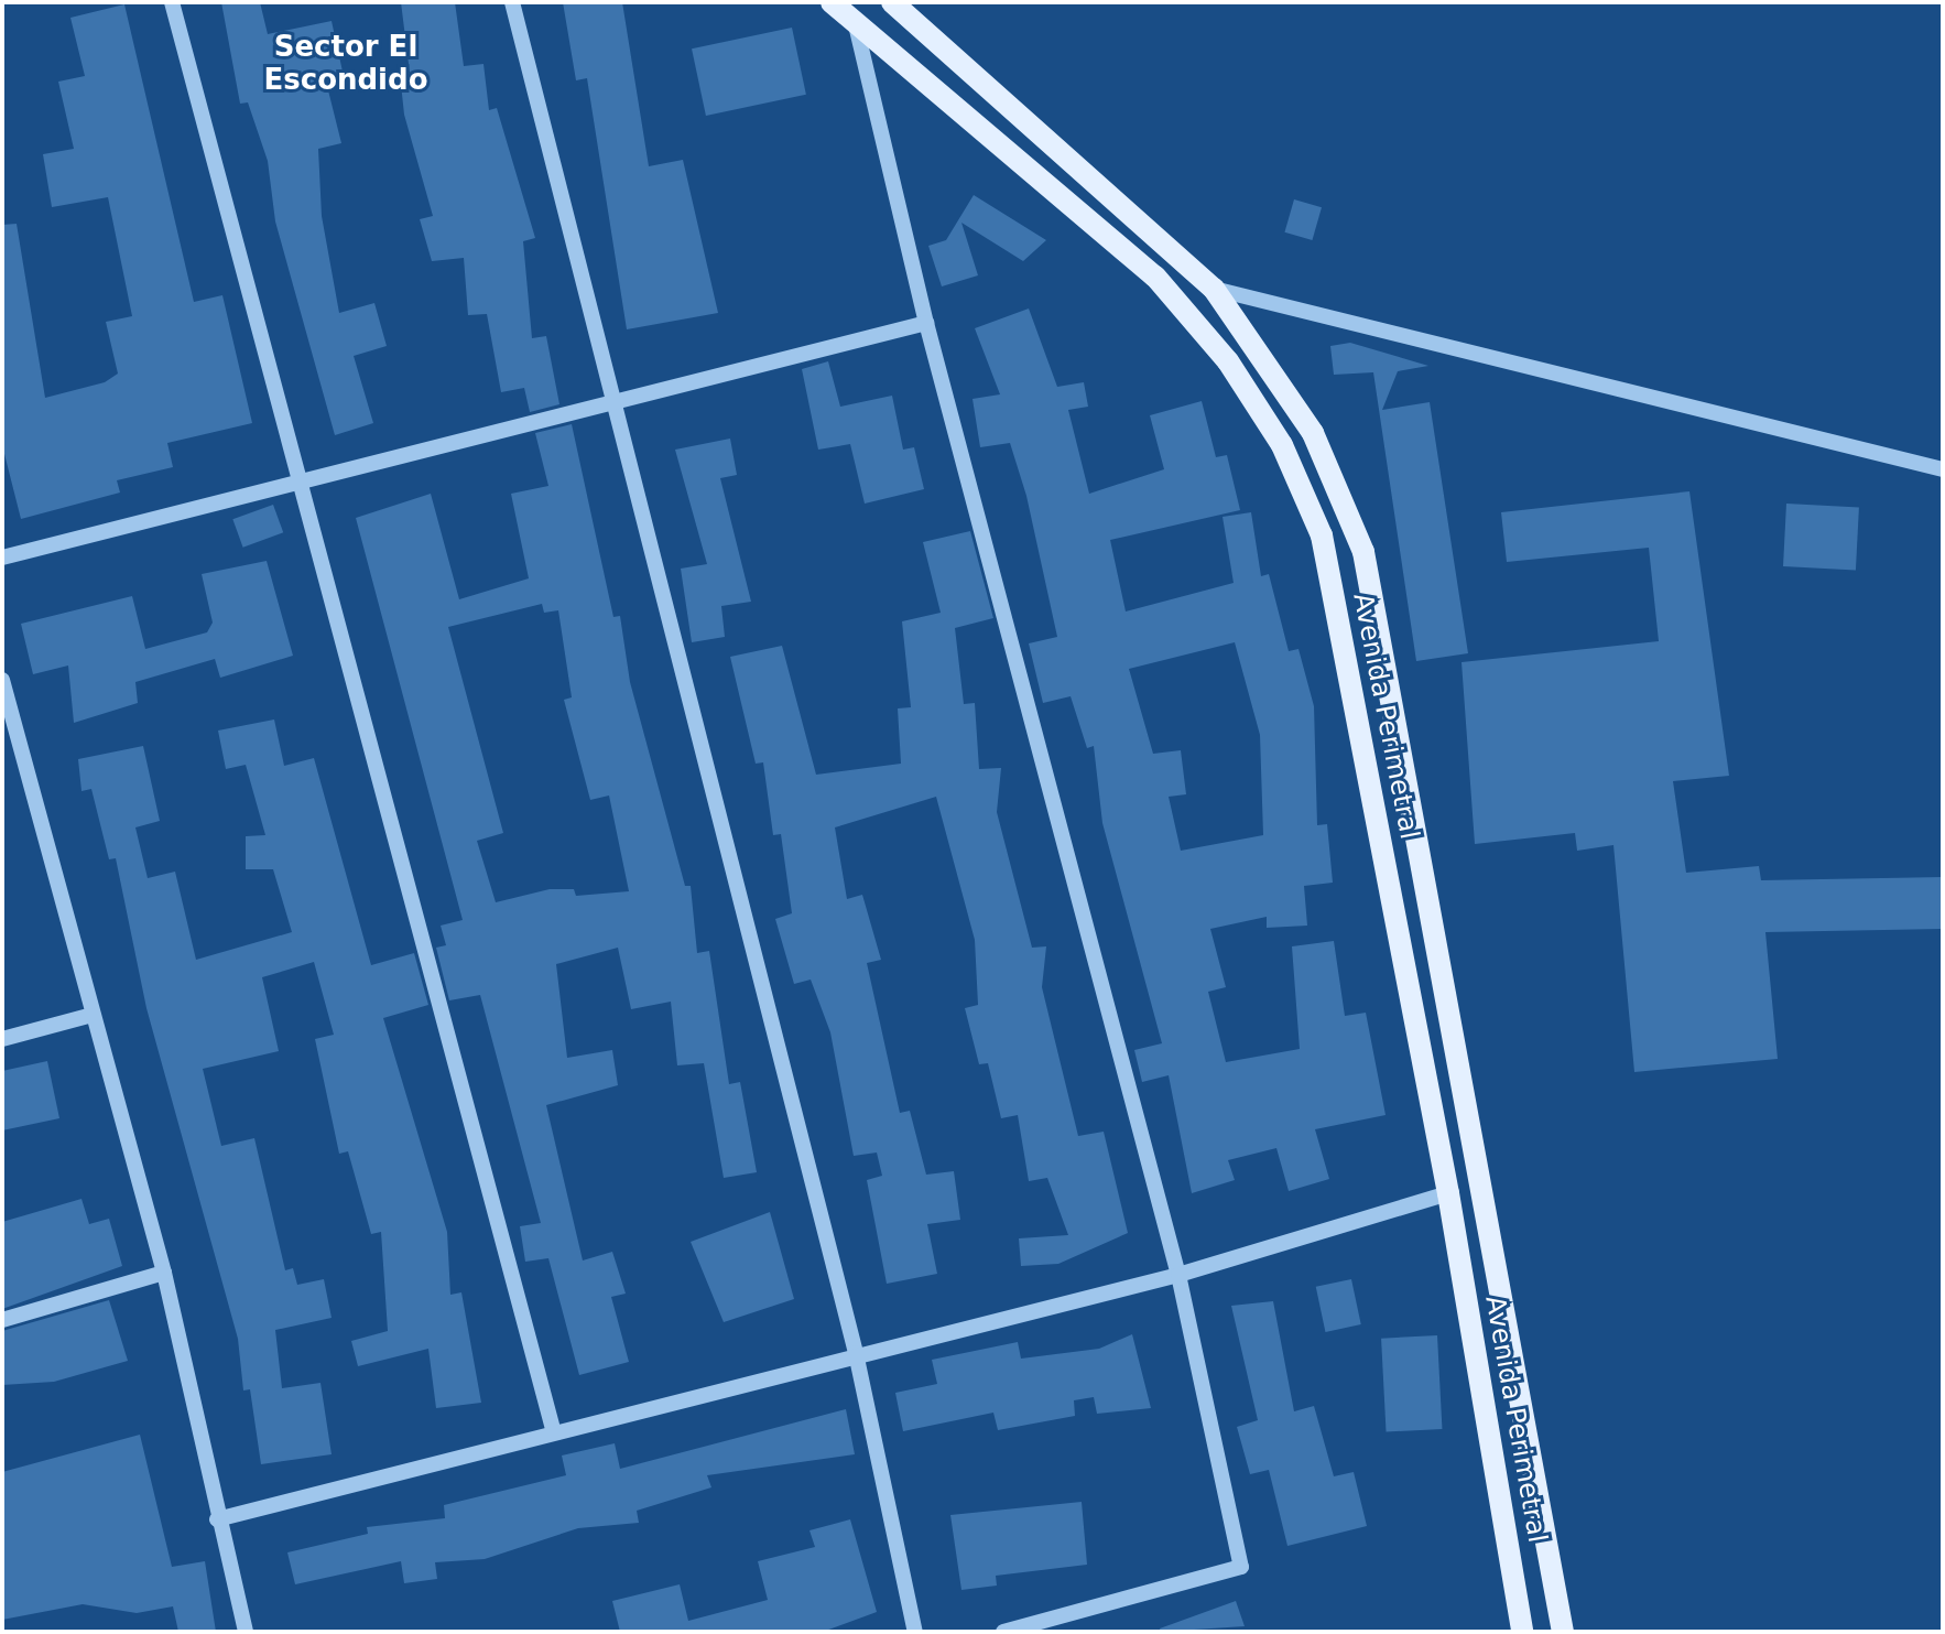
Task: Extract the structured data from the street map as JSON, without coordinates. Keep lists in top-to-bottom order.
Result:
{
  "streets": {
    "main road": ["Avenida Perimetral"]
  },
  "districts": ["Sector El Escondido"]
}
